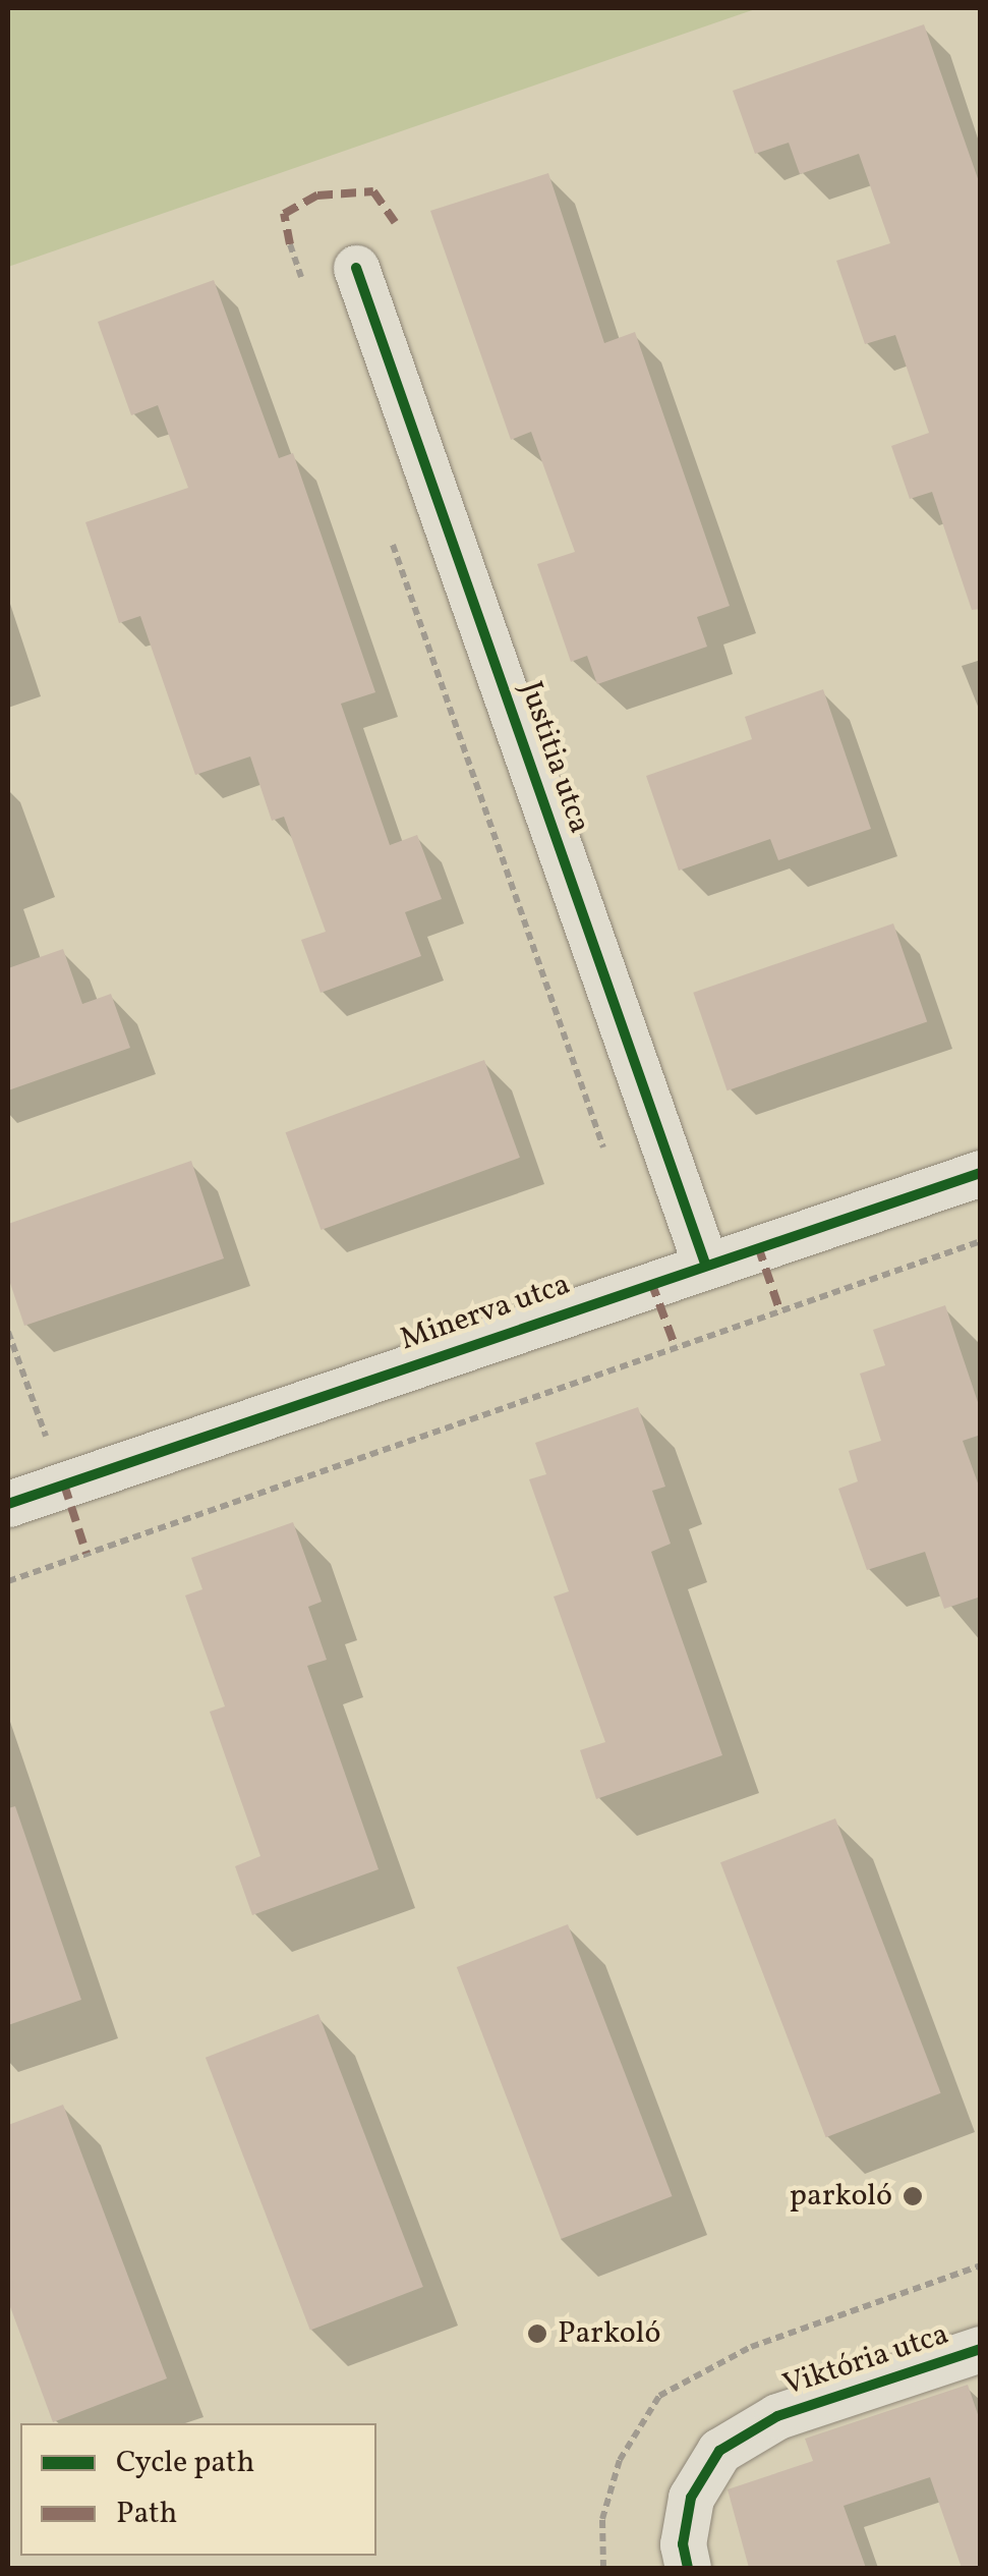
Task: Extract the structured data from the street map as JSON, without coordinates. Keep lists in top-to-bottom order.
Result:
{
  "streets": {
    "street": ["Justitia utca", "Minerva utca", "Viktória utca"]
  },
  "crossings": [
    ["Justitia utca", "Minerva utca"]
  ],
  "places": ["parkoló", "Parkoló"],
  "legend": ["Cycle path", "Path"]
}
